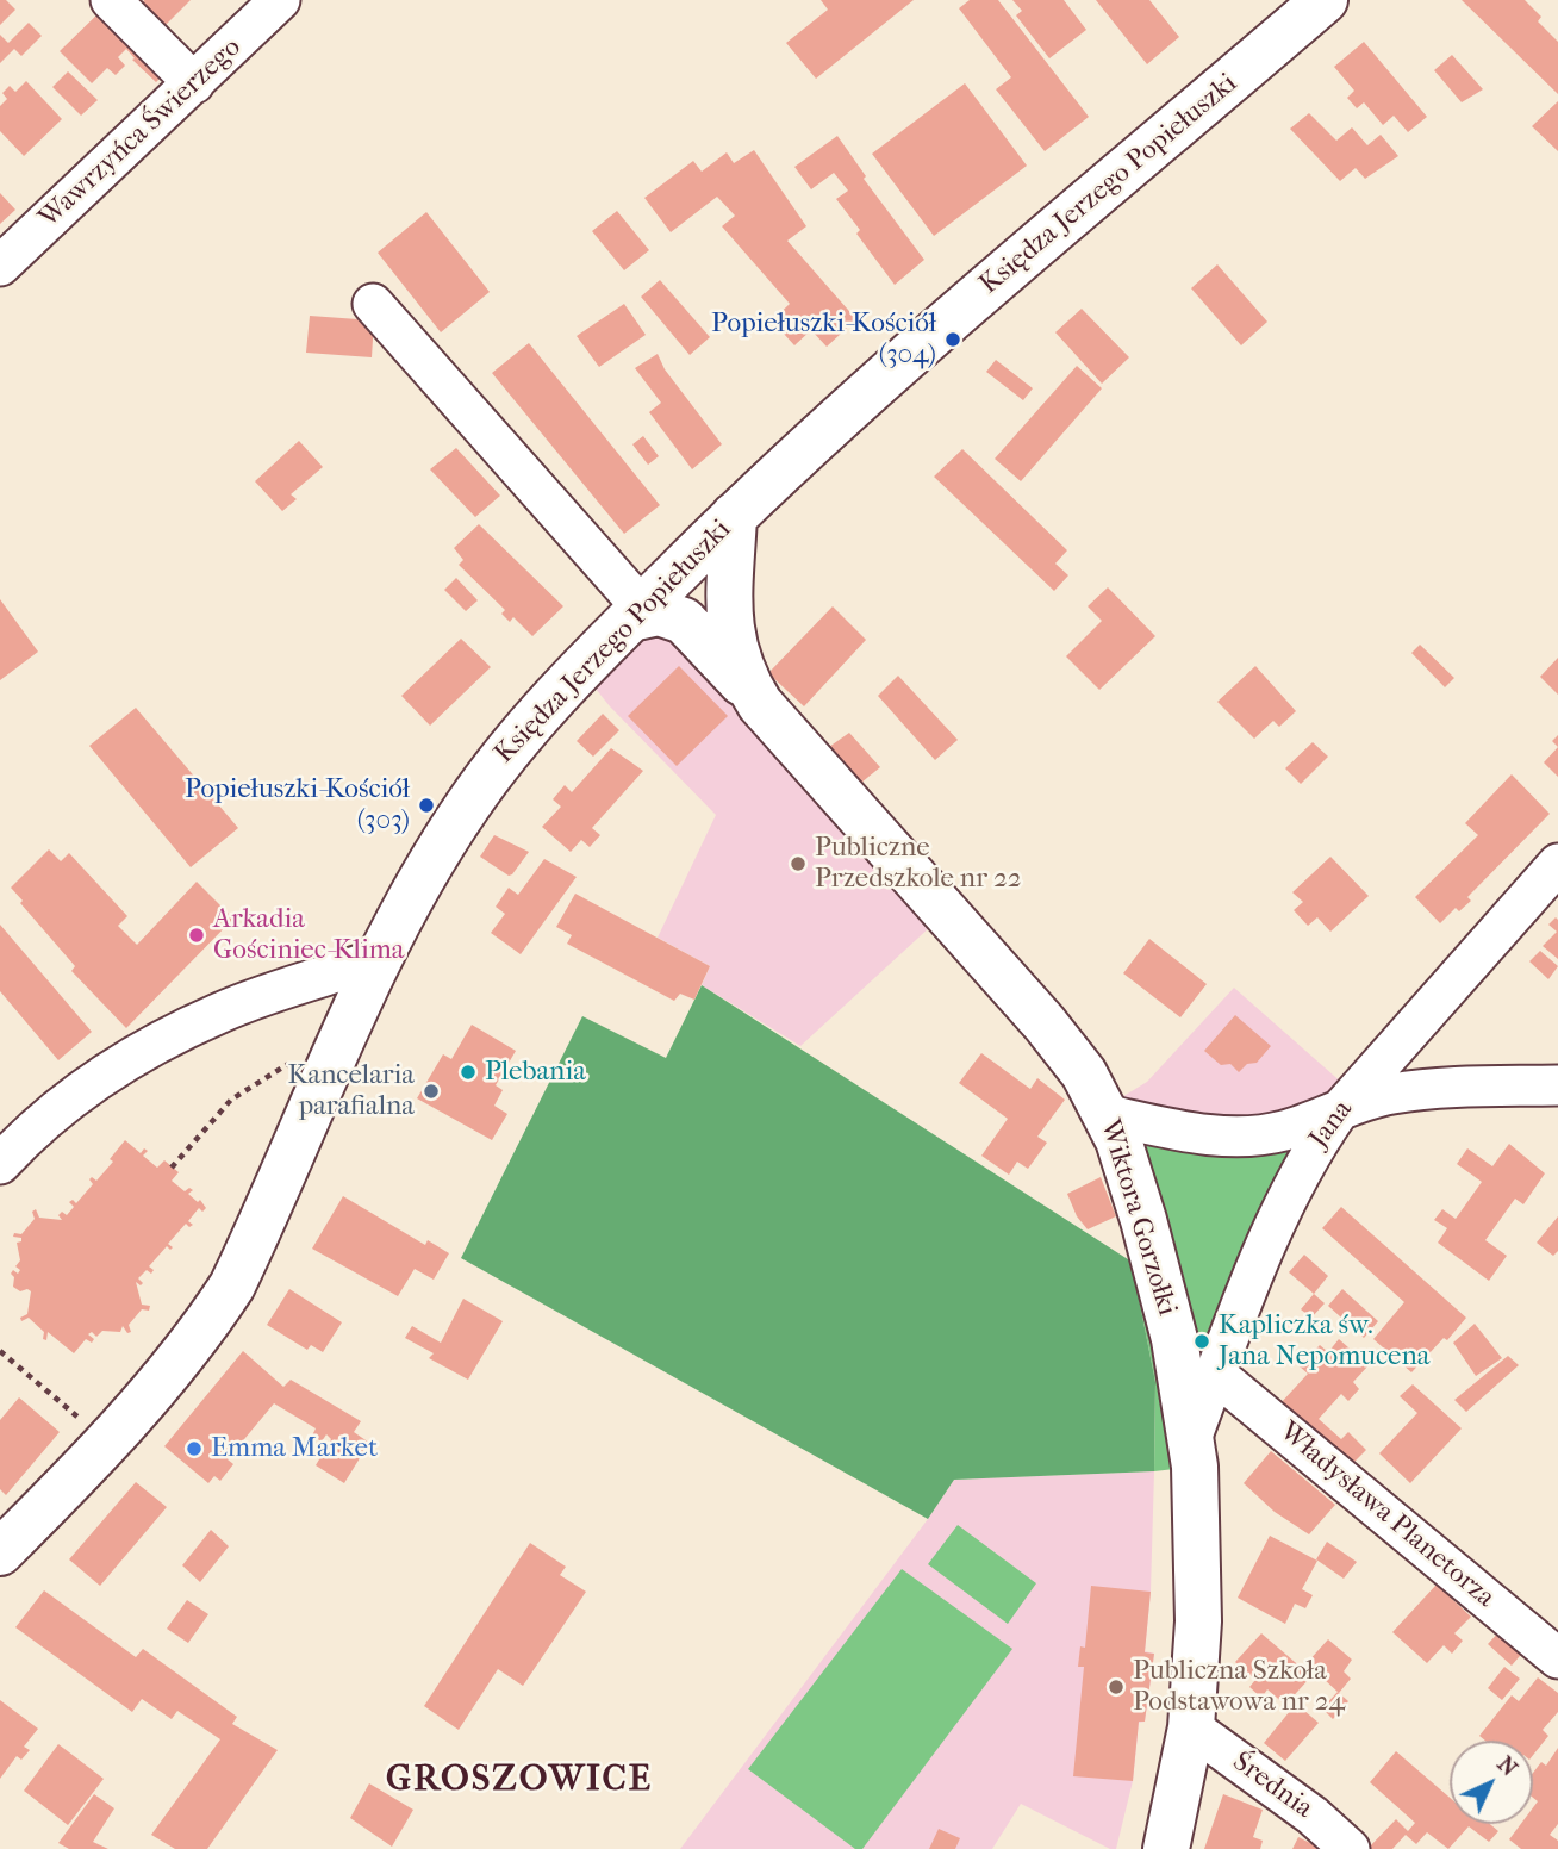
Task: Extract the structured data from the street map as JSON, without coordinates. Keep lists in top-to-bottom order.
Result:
{
  "streets": {
    "main road": ["Księdza Jerzego Popiełuszki", "Wiktora Gorzołki"],
    "street": [
      "Wawrzyńca Świerzego",
      "Jana",
      "Władysława Planetorza",
      "Średnia"
    ]
  },
  "crossings": [
    ["Księdza Jerzego Popiełuszki", "Wiktora Gorzołki"],
    ["Jana", "Wiktora Gorzołki"],
    ["Jana", "Władysława Planetorza"],
    ["Wiktora Gorzołki", "Średnia"]
  ],
  "districts": ["GROSZOWICE"],
  "places": [
    "Popiełuszki-Kościół (304)",
    "Popiełuszki-Kościół (303)",
    "Publiczne Przedszkole nr 22",
    "Arkadia Gościniec-Klima",
    "Plebania",
    "Kancelaria parafialna",
    "Kapliczka św. Jana Nepomucena",
    "Emma Market",
    "Publiczna Szkoła Podstawowa nr 24"
  ],
  "north": "top right"
}
